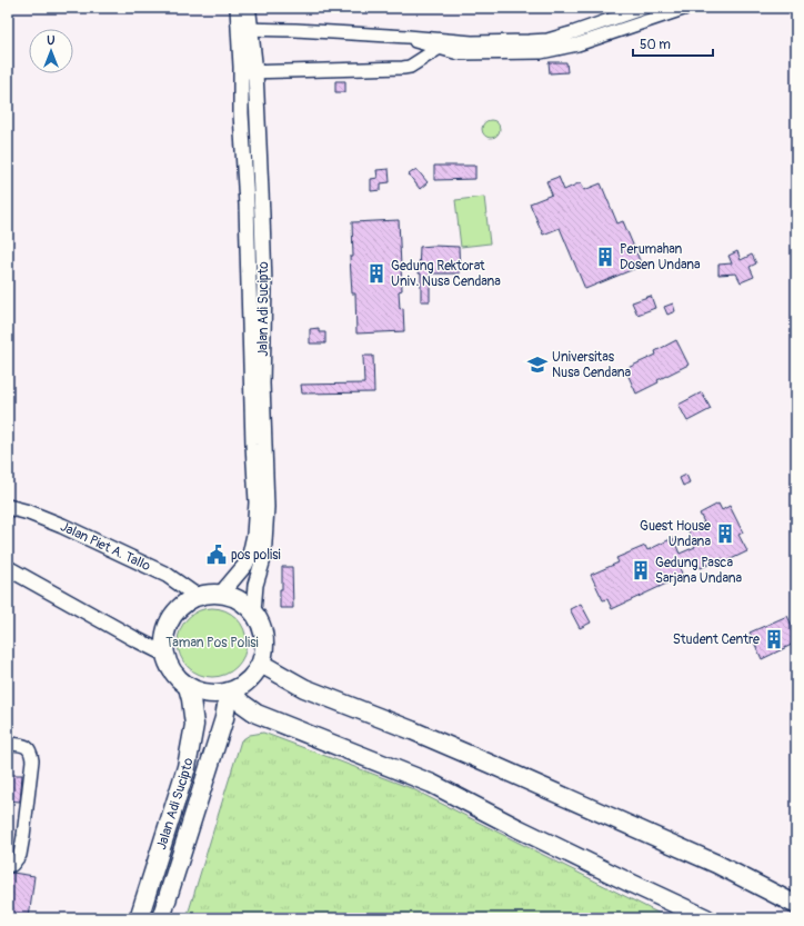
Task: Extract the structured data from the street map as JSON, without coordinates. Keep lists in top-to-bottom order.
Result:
{
  "streets": {
    "highway": ["Jalan Adi Sucipto"],
    "main road": ["Jalan Piet A. Tallo"]
  },
  "crossings": [
    ["Jalan Adi Sucipto", "Jalan Piet A. Tallo"]
  ],
  "parks": ["Taman Pos Polisi"],
  "places": {
    "building": [
      "Perumahan Dosen Undana",
      "Gedung Rektorat Univ. Nusa Cendana",
      "Guest House Undana",
      "Gedung Pasca Sarjana Undana",
      "Student Centre"
    ],
    "school or university": ["Universitas Nusa Cendana"],
    "public building": ["pos polisi"]
  },
  "scale_bar": "50 m",
  "north": "top"
}
